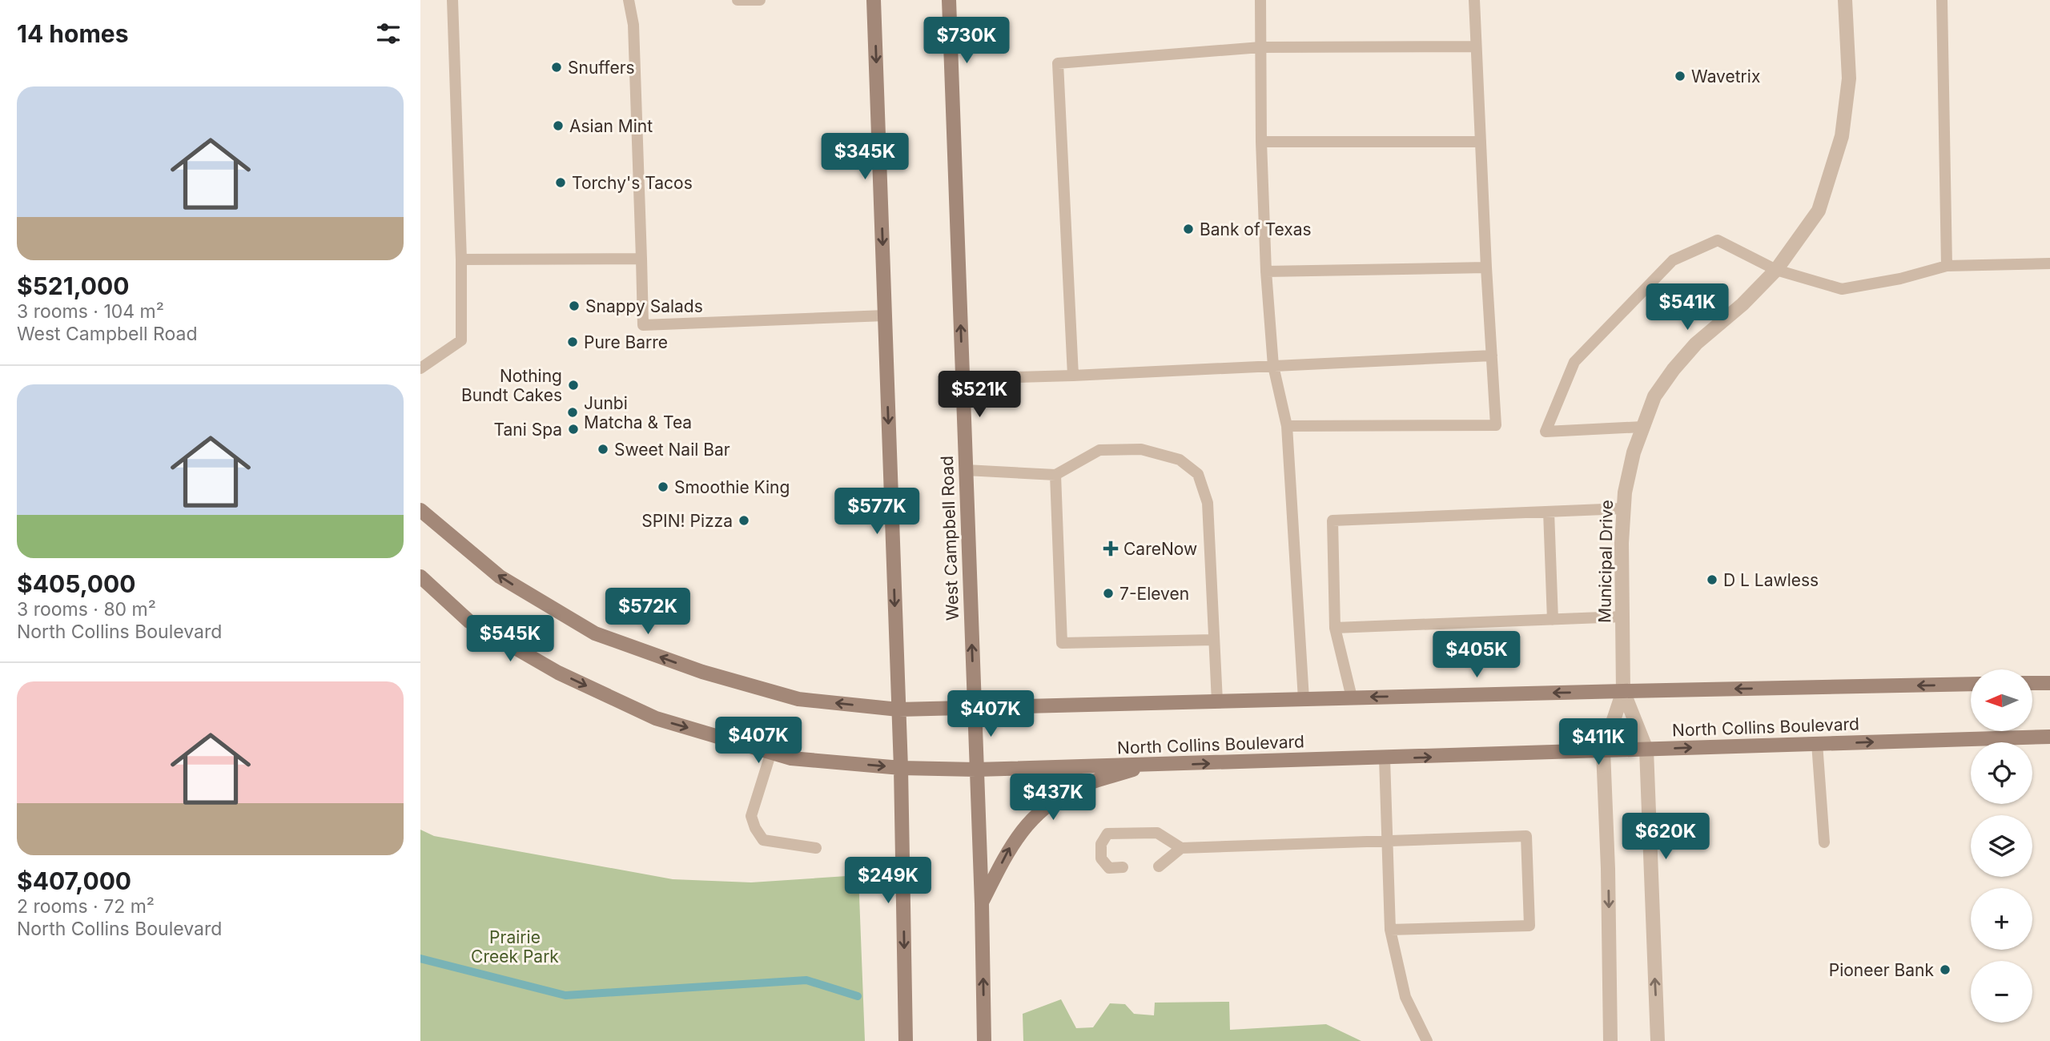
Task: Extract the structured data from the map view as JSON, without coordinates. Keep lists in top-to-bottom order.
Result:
{
  "streets": {
    "main road": ["West Campbell Road", "North Collins Boulevard"],
    "street": ["Municipal Drive"]
  },
  "crossings": [
    ["West Campbell Road", "North Collins Boulevard"],
    ["Municipal Drive", "North Collins Boulevard"]
  ],
  "parks": ["Prairie Creek Park"],
  "places": {
    "other": [
      "Snuffers",
      "Wavetrix",
      "Asian Mint",
      "Torchy's Tacos",
      "Bank of Texas",
      "Snappy Salads",
      "Pure Barre",
      "Nothing Bundt Cakes",
      "Junbi Matcha & Tea",
      "Tani Spa",
      "Sweet Nail Bar",
      "Smoothie King",
      "SPIN! Pizza",
      "D L Lawless",
      "7-Eleven",
      "Pioneer Bank"
    ],
    "health": ["CareNow"]
  },
  "north": "left",
  "page": {
    "heading": "14 homes",
    "price": [
      "$730K",
      "$345K",
      "$541K",
      "$521K",
      "$577K",
      "$572K",
      "$545K",
      "$405K",
      "$407K",
      "$407K",
      "$411K",
      "$437K",
      "$620K",
      "$249K"
    ],
    "list": [
      {
        "name": "$521,000",
        "note": "3 rooms · 104 m² · West Campbell Road"
      },
      {
        "name": "$405,000",
        "note": "3 rooms · 80 m² · North Collins Boulevard"
      },
      {
        "name": "$407,000",
        "note": "2 rooms · 72 m² · North Collins Boulevard"
      }
    ],
    "map_buttons": ["+", "−"]
  }
}
